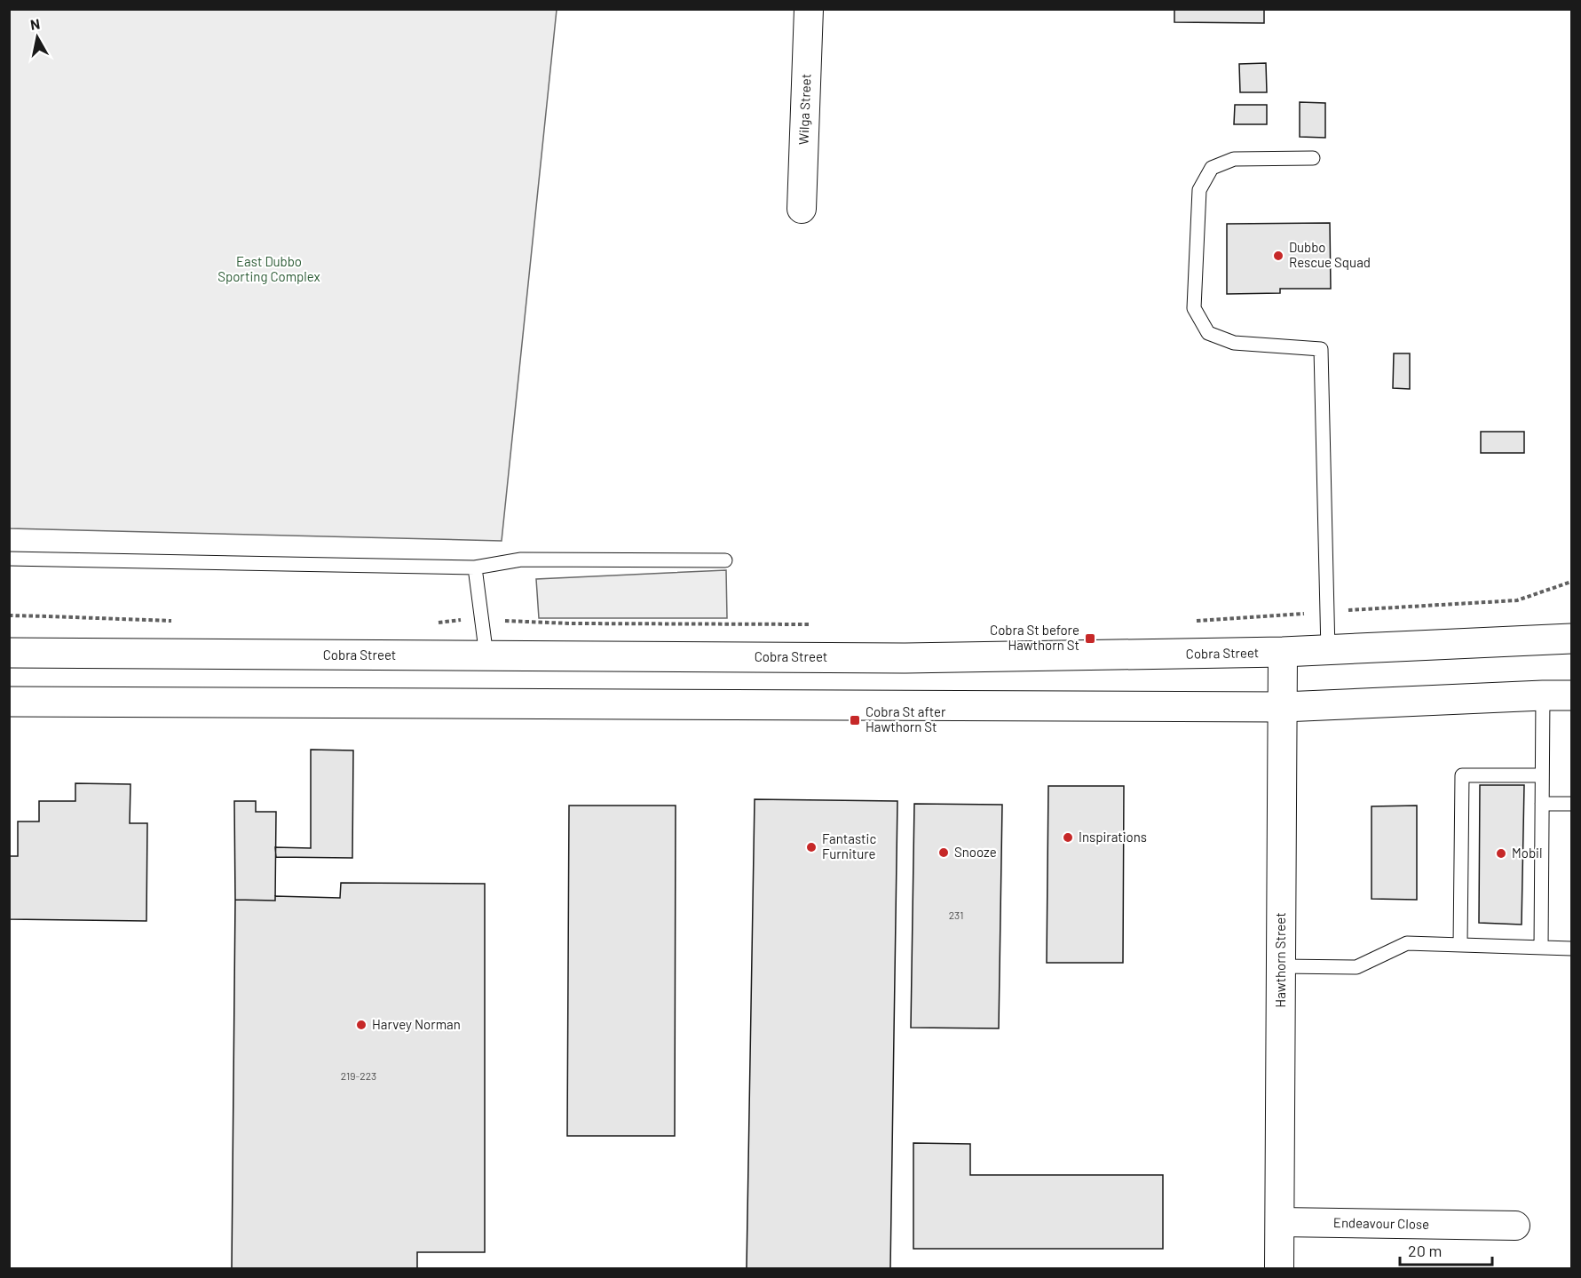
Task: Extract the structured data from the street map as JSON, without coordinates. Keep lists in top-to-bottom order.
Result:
{
  "streets": {
    "highway": ["Cobra Street"],
    "street": ["Wilga Street", "Hawthorn Street", "Endeavour Close"]
  },
  "crossings": [
    ["Cobra Street", "Hawthorn Street"],
    ["Hawthorn Street", "Endeavour Close"]
  ],
  "parks": ["East Dubbo Sporting Complex"],
  "places": {
    "other": [
      "Dubbo Rescue Squad",
      "Inspirations",
      "Fantastic Furniture",
      "Snooze",
      "Mobil",
      "Harvey Norman"
    ],
    "transit": ["Cobra St before Hawthorn St", "Cobra St after Hawthorn St"]
  },
  "house_numbers": ["231", "219-223"],
  "scale_bar": "20 m",
  "north": "top"
}
